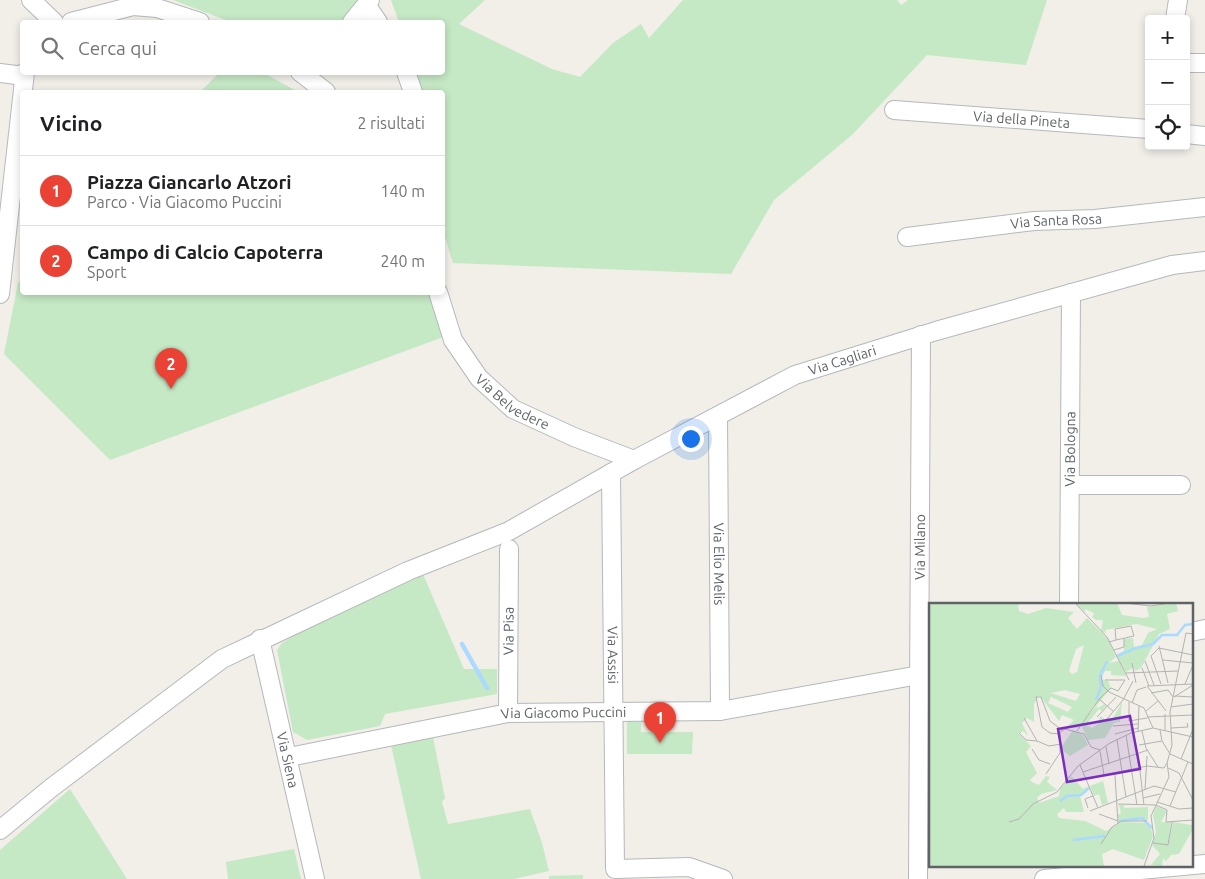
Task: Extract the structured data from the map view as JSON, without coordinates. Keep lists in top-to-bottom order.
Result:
{
  "streets": {
    "street": [
      "Via della Pineta",
      "Via Santa Rosa",
      "Via Cagliari",
      "Via Belvedere",
      "Via Bologna",
      "Via Milano",
      "Via Elio Melis",
      "Via Pisa",
      "Via Assisi",
      "Via Giacomo Puccini",
      "Via Siena"
    ]
  },
  "crossings": [
    ["Via Cagliari", "Via Belvedere"],
    ["Via Cagliari", "Via Bologna"],
    ["Via Cagliari", "Via Milano"],
    ["Via Cagliari", "Via Elio Melis"],
    ["Via Cagliari", "Via Assisi"],
    ["Via Cagliari", "Via Siena"],
    ["Via Milano", "Via Giacomo Puccini"],
    ["Via Elio Melis", "Via Giacomo Puccini"],
    ["Via Pisa", "Via Giacomo Puccini"],
    ["Via Assisi", "Via Giacomo Puccini"],
    ["Via Giacomo Puccini", "Via Siena"]
  ],
  "page": {
    "map_buttons": ["+", "−"],
    "search": "Cerca qui",
    "heading": ["Vicino", "2 risultati"],
    "list": [
      {
        "mark": "1",
        "name": "Piazza Giancarlo Atzori",
        "note": "Parco · Via Giacomo Puccini",
        "value": "140 m"
      },
      {
        "mark": "2",
        "name": "Campo di Calcio Capoterra",
        "note": "Sport",
        "value": "240 m"
      }
    ],
    "pins": ["2", "1"]
  }
}
